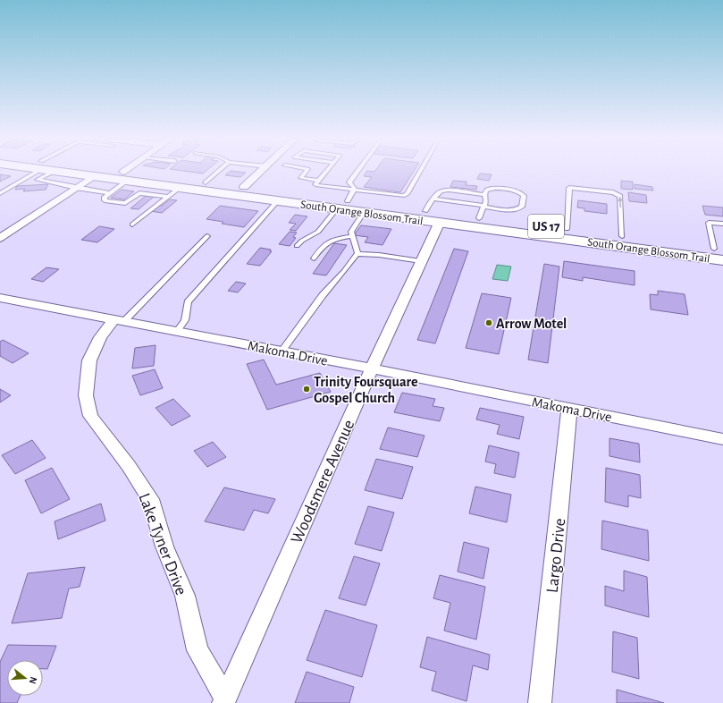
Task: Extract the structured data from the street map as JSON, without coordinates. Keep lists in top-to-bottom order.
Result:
{
  "streets": {
    "main road": ["South Orange Blossom Trail", "US 17"],
    "street": [
      "Makoma Drive",
      "Woodsmere Avenue",
      "Lake Tyner Drive",
      "Largo Drive"
    ]
  },
  "crossings": [
    ["South Orange Blossom Trail", "Woodsmere Avenue"],
    ["Makoma Drive", "Woodsmere Avenue"],
    ["Makoma Drive", "Lake Tyner Drive"],
    ["Makoma Drive", "Largo Drive"],
    ["Woodsmere Avenue", "Lake Tyner Drive"]
  ],
  "places": ["Arrow Motel", "Trinity Foursquare Gospel Church"],
  "north": "right"
}
